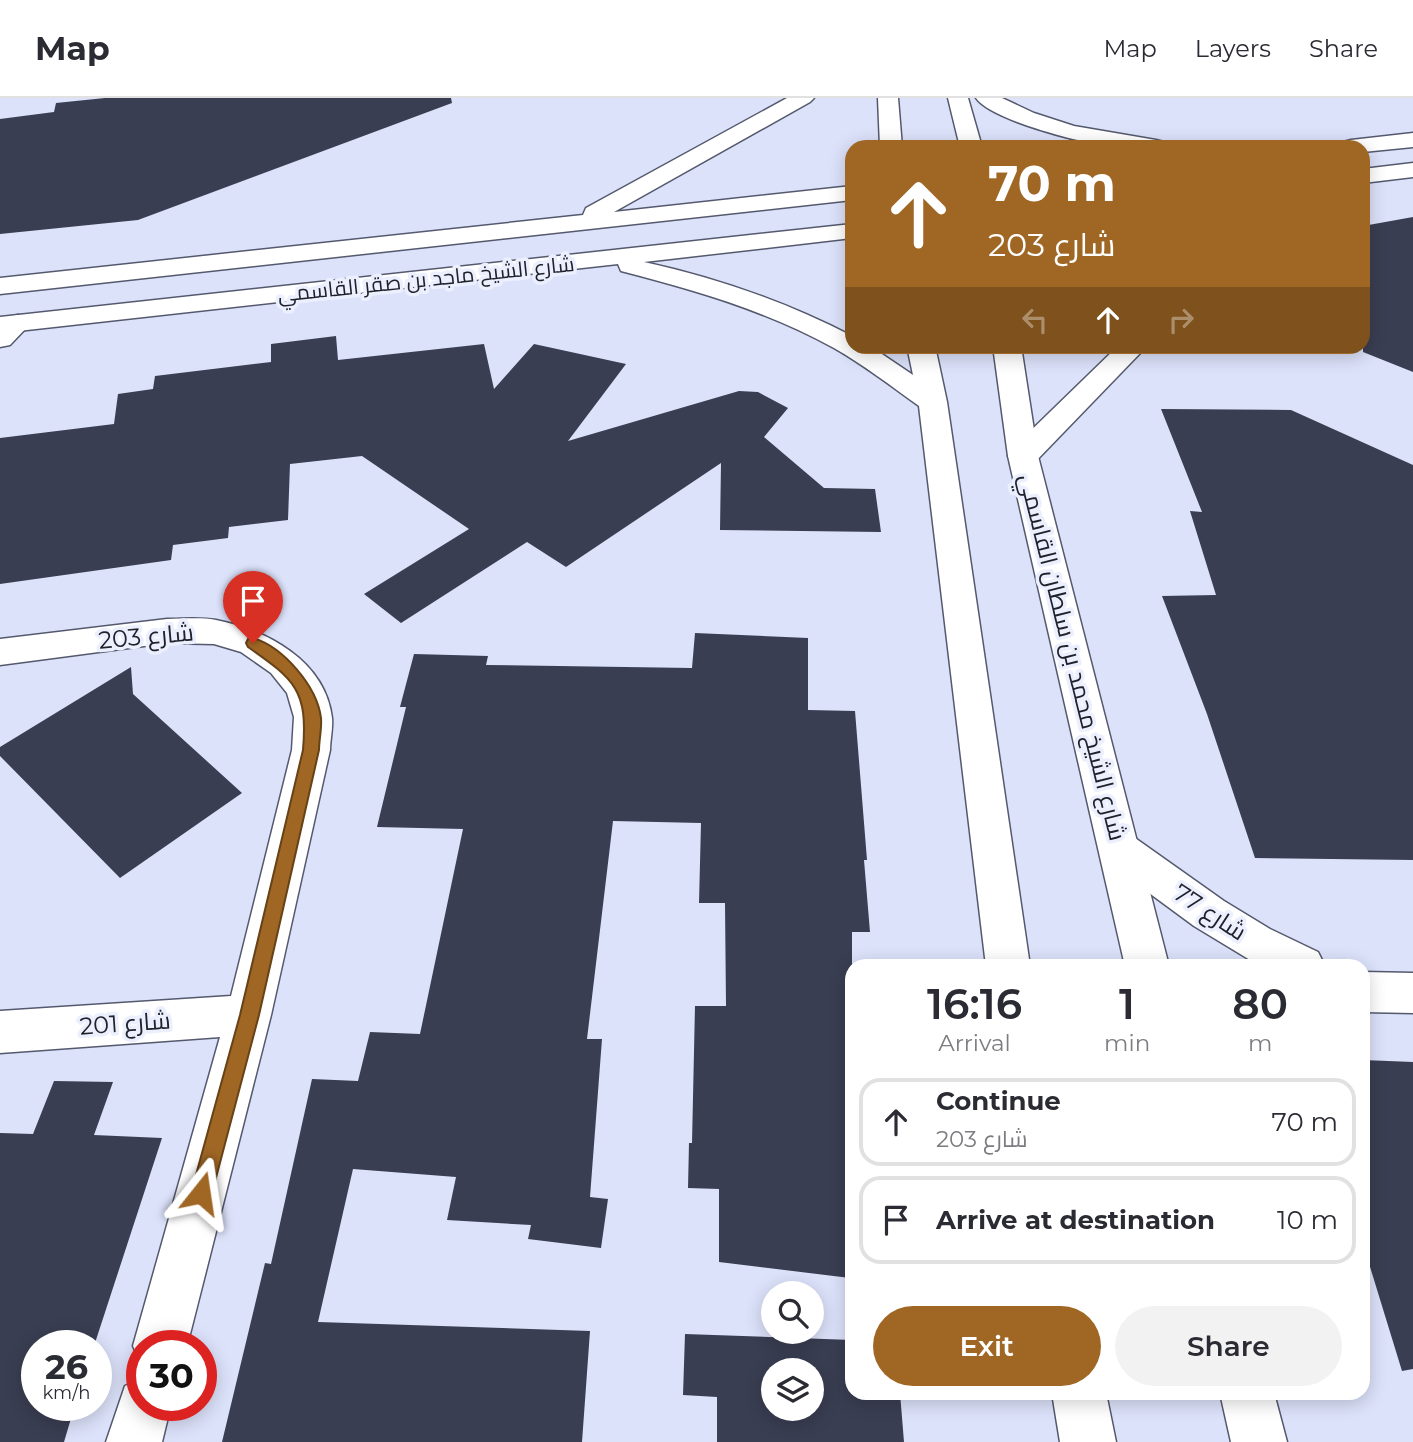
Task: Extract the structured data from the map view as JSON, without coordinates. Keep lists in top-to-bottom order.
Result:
{
  "streets": {
    "street": [
      "شارع الشيخ ماجد بن صقر القاسمي",
      "شارع 203",
      "شارع الشيخ محمد بن سلطان القاسمي",
      "شارع 77",
      "شارع 201"
    ]
  },
  "crossings": [
    ["شارع 203", "شارع 201"],
    ["شارع الشيخ محمد بن سلطان القاسمي", "شارع 77"]
  ],
  "page": {
    "header": "Map",
    "nav": ["Map", "Layers", "Share"],
    "turn": ["70 m", "شارع 203"],
    "eta": [
      "16:16",
      "Arrival",
      "1",
      "min",
      "80",
      "m"
    ],
    "list": [
      {
        "name": "Continue",
        "note": "شارع 203",
        "value": "70 m"
      },
      {
        "name": "Arrive at destination",
        "value": "10 m"
      }
    ],
    "buttons": ["Exit", "Share"],
    "speed": "26 km/h",
    "limit": "30"
  }
}
